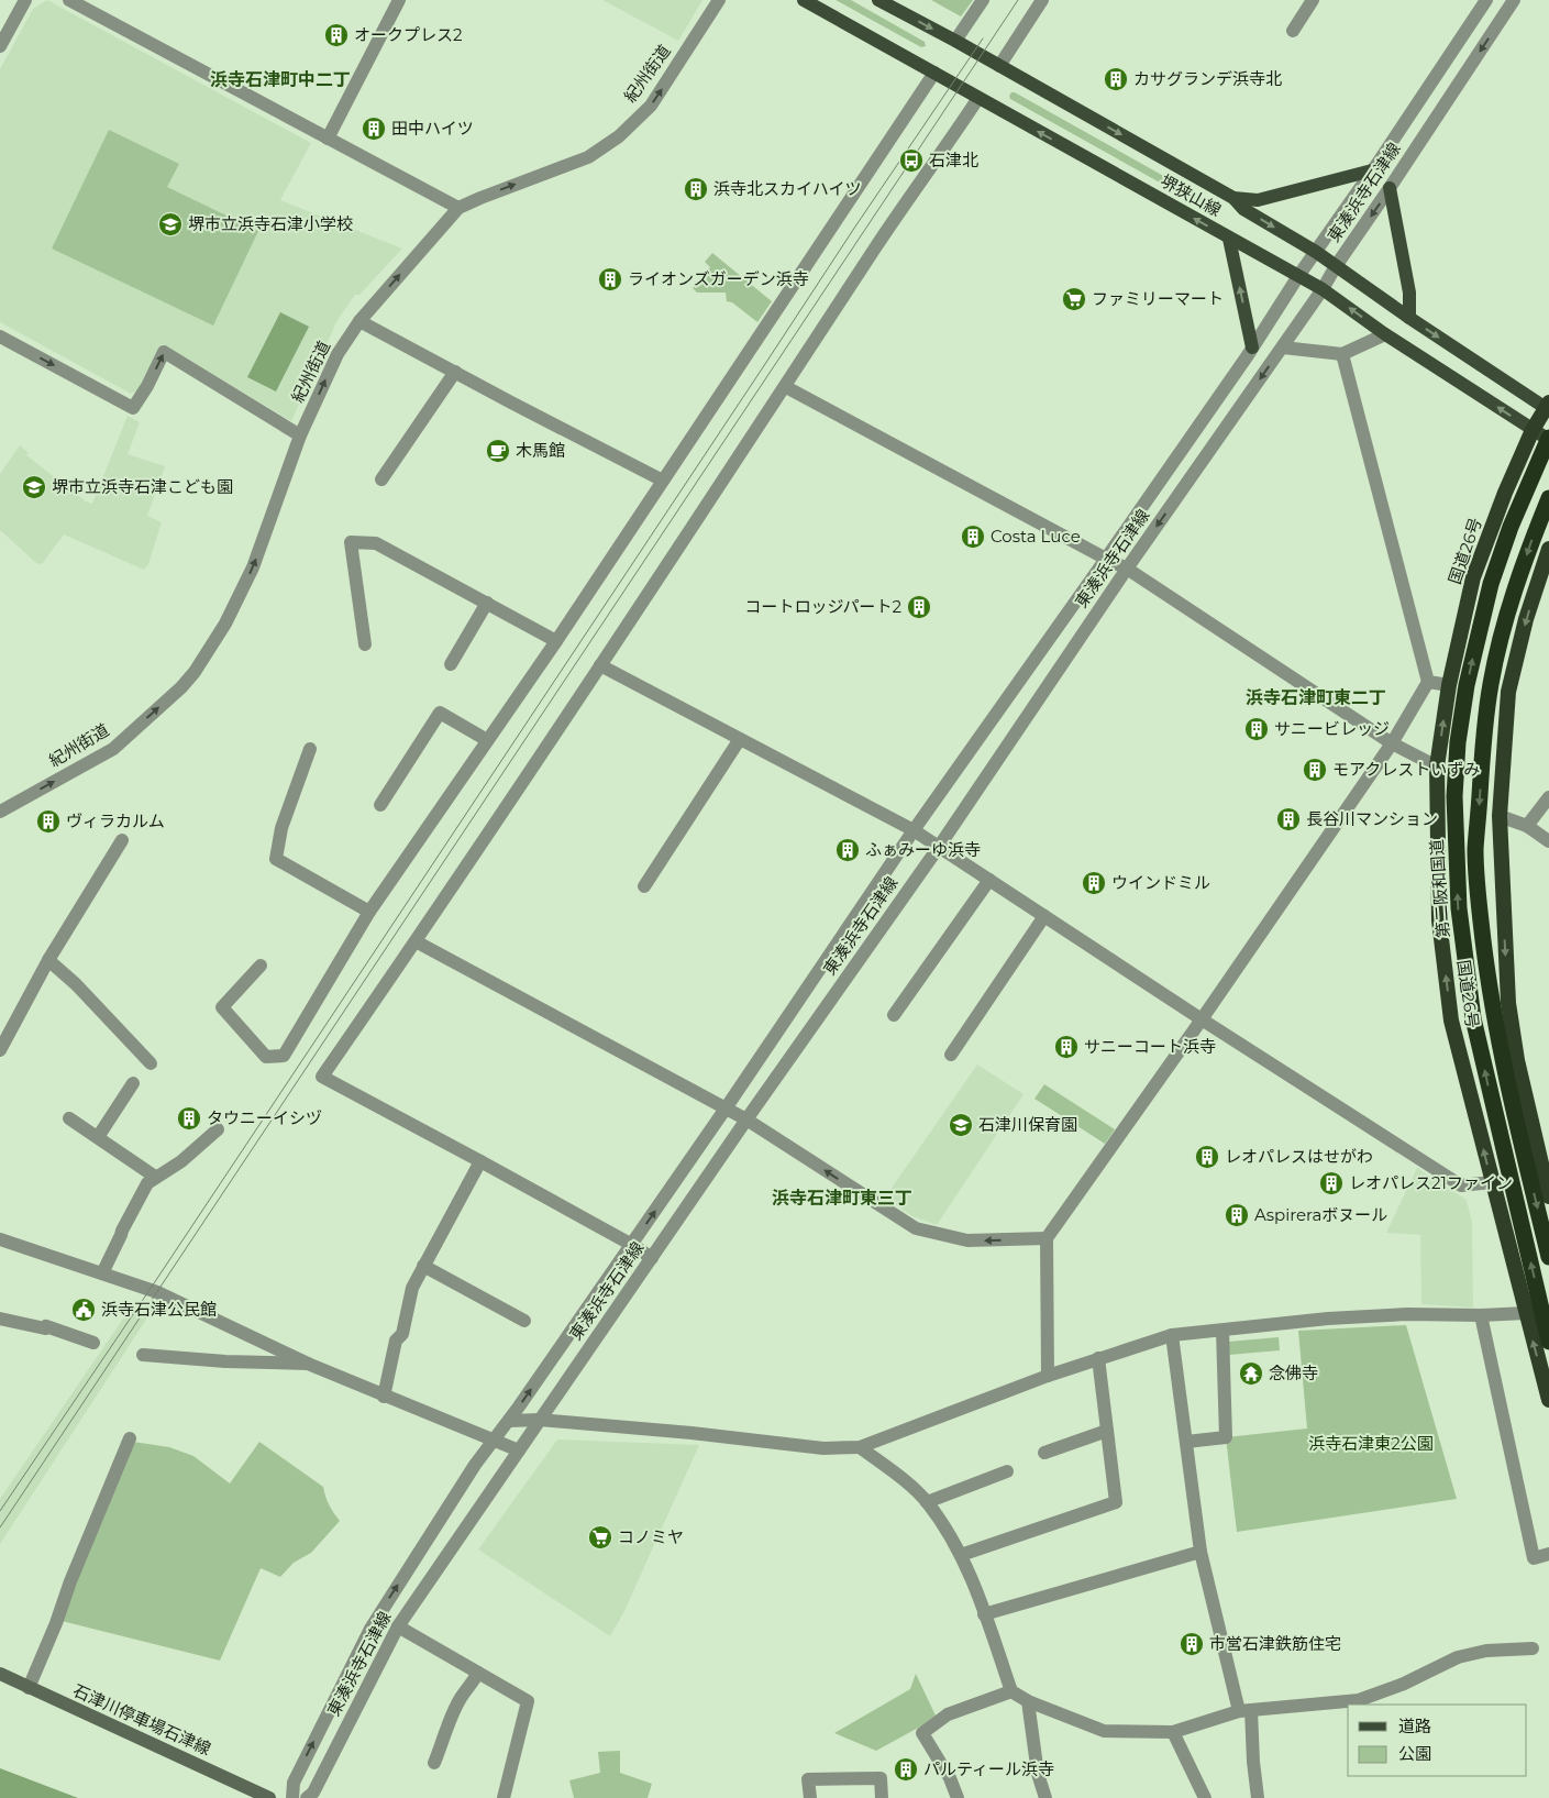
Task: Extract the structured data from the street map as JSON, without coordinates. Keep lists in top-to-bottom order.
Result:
{
  "streets": {
    "highway": ["国道26号", "第二阪和国道"],
    "main road": ["堺狭山線", "石津川停車場石津線"],
    "street": ["紀州街道", "東湊浜寺石津線"]
  },
  "crossings": [
    ["東湊浜寺石津線", "堺狭山線"],
    ["堺狭山線", "国道26号"],
    ["堺狭山線", "第二阪和国道"]
  ],
  "one_way": ["紀州街道"],
  "districts": ["浜寺石津町中二丁", "浜寺石津町東二丁", "浜寺石津町東三丁"],
  "parks": ["浜寺石津東2公園"],
  "places": {
    "building": [
      "オークプレス2",
      "カサグランデ浜寺北",
      "田中ハイツ",
      "浜寺北スカイハイツ",
      "ライオンズガーデン浜寺",
      "Costa Luce",
      "コートロッジパート2",
      "サニービレッジ",
      "モアクレストいずみ",
      "長谷川マンション",
      "ヴィラカルム",
      "ふぁみーゆ浜寺",
      "ウインドミル",
      "サニーコート浜寺",
      "タウニーイシヅ",
      "レオパレスはせがわ",
      "レオパレス21ファイン",
      "Aspireraボヌール",
      "市営石津鉄筋住宅",
      "パルティール浜寺"
    ],
    "bus stop": ["石津北"],
    "school or university": ["堺市立浜寺石津小学校", "堺市立浜寺石津こども園", "石津川保育園"],
    "supermarket": ["ファミリーマート", "コノミヤ"],
    "cafe": ["木馬館"],
    "public building": ["浜寺石津公民館"],
    "temple": ["念佛寺"]
  },
  "legend": ["道路", "公園"]
}
